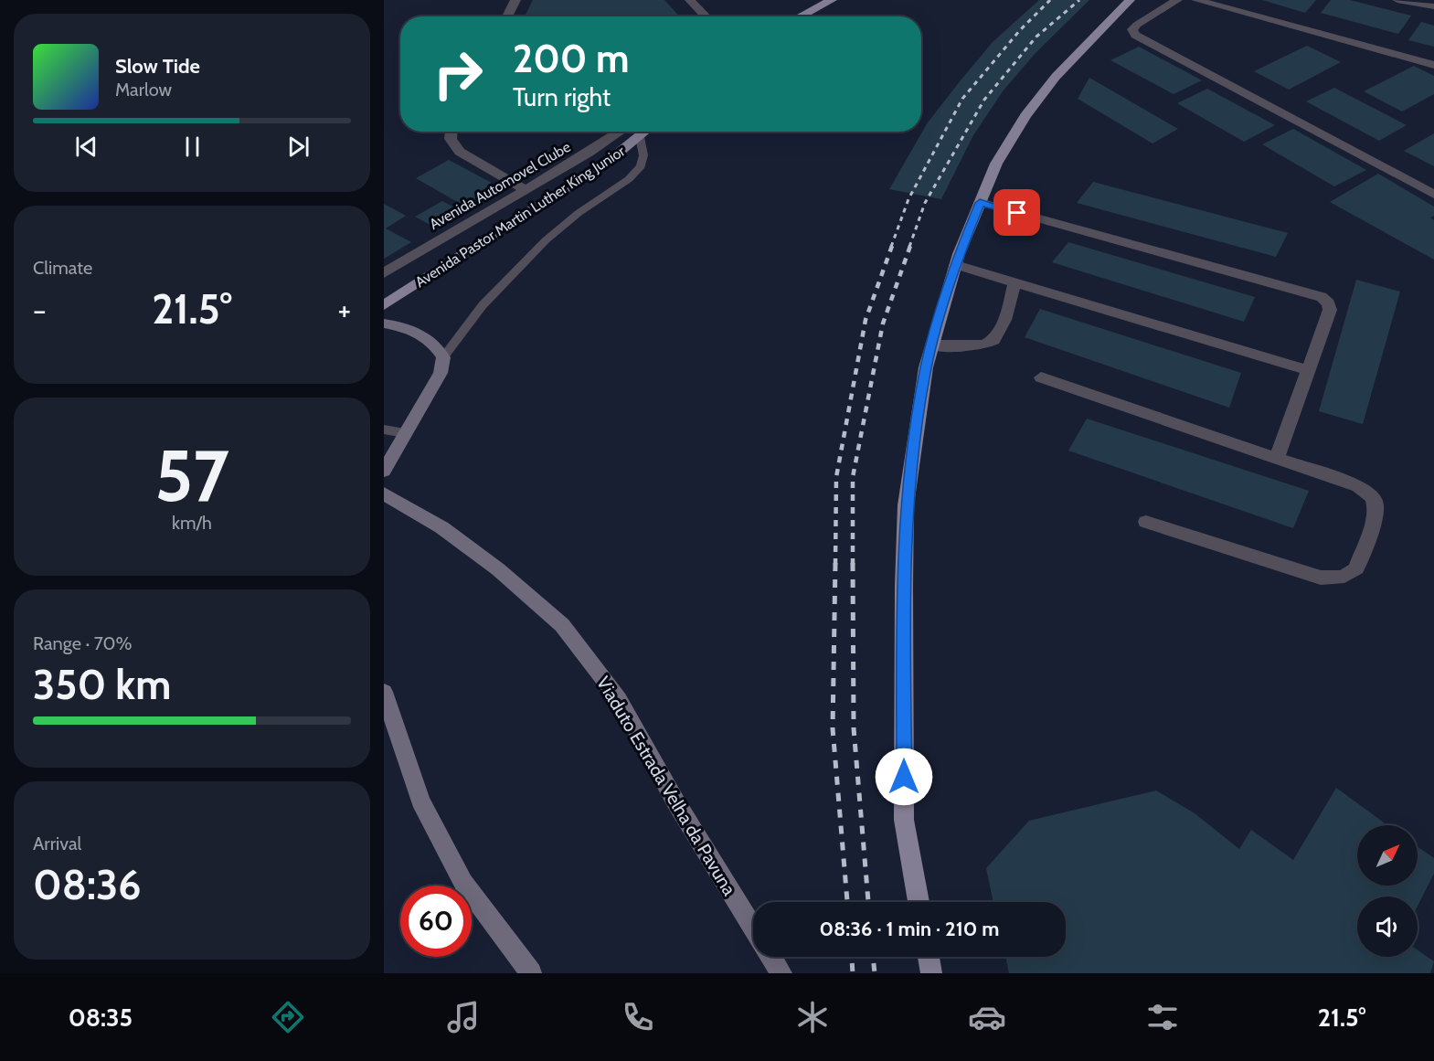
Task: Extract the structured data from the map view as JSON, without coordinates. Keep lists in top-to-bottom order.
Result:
{
  "streets": {
    "main road": ["Avenida Pastor Martin Luther King Junior", "Viaduto Estrada Velha da Pavuna"],
    "street": ["Avenida Automovel Clube"]
  },
  "north": "top right",
  "page": {
    "turn": ["200 m", "Turn right"],
    "song": ["Slow Tide", "Marlow"],
    "tile": [
      "Climate",
      ["57", "km/h"],
      ["Range · 70%", "350 km"],
      ["Arrival", "08:36"]
    ],
    "heat": ["−", "21.5°", "+"],
    "limit": "60",
    "trip": "08:36 · 1 min · 210 m",
    "tabs": ["08:35", "21.5°"]
  }
}
